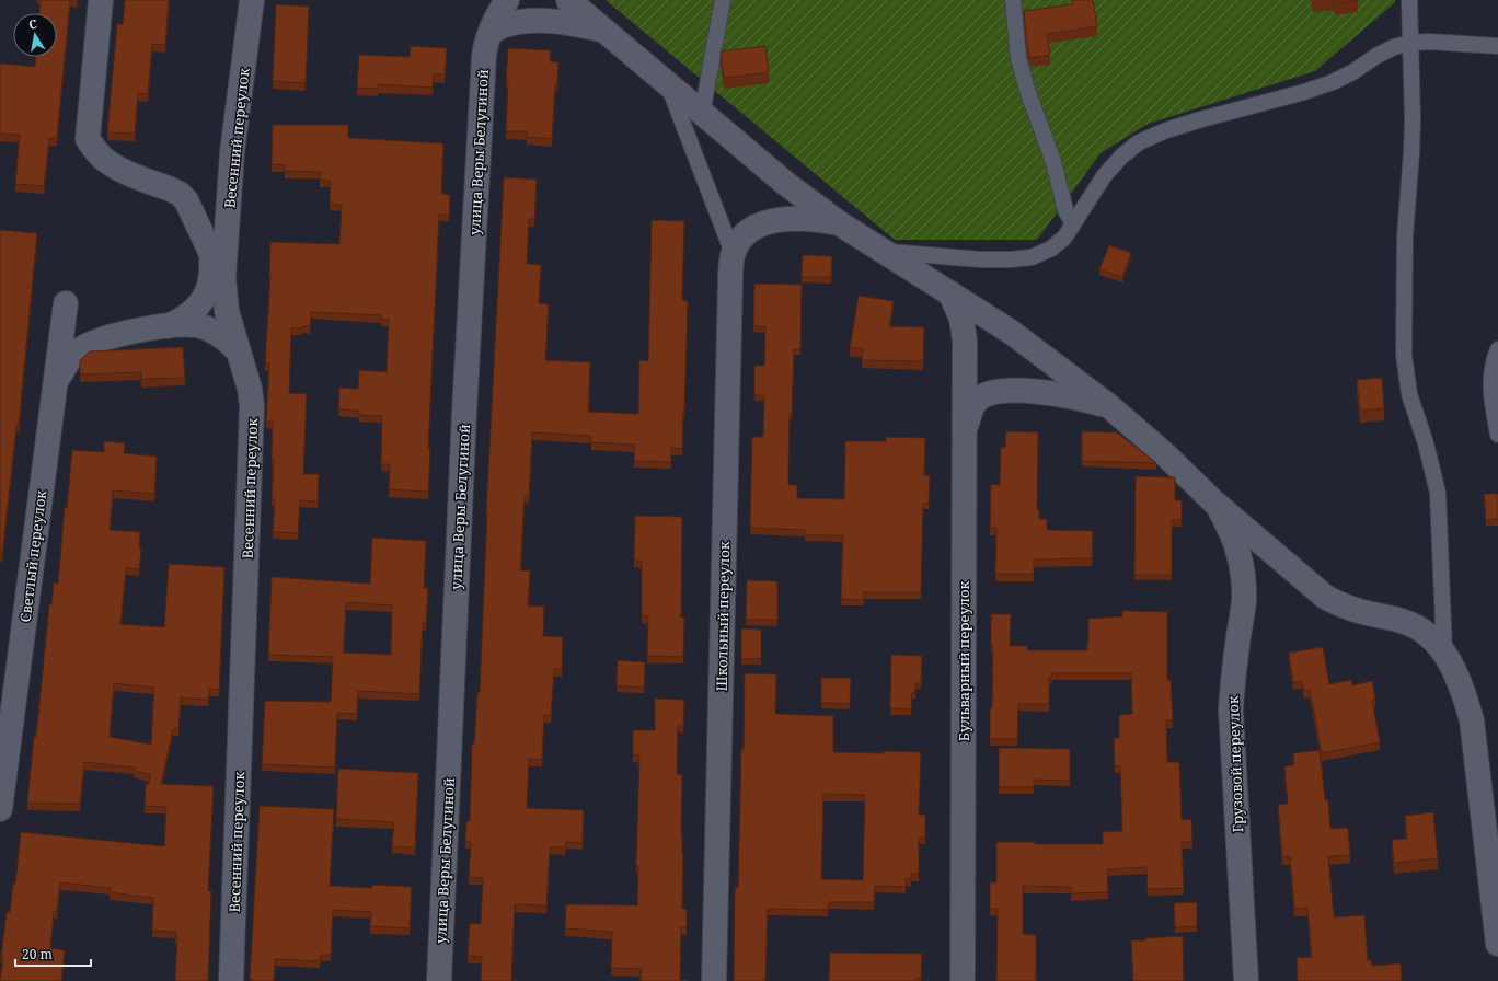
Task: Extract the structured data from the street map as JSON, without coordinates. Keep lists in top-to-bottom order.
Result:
{
  "streets": {
    "street": [
      "Весенний переулок",
      "улица Веры Белугиной",
      "Светлый переулок",
      "Школьный переулок",
      "Бульварный переулок",
      "Грузовой переулок"
    ]
  },
  "scale_bar": "20 m",
  "north": "top"
}
